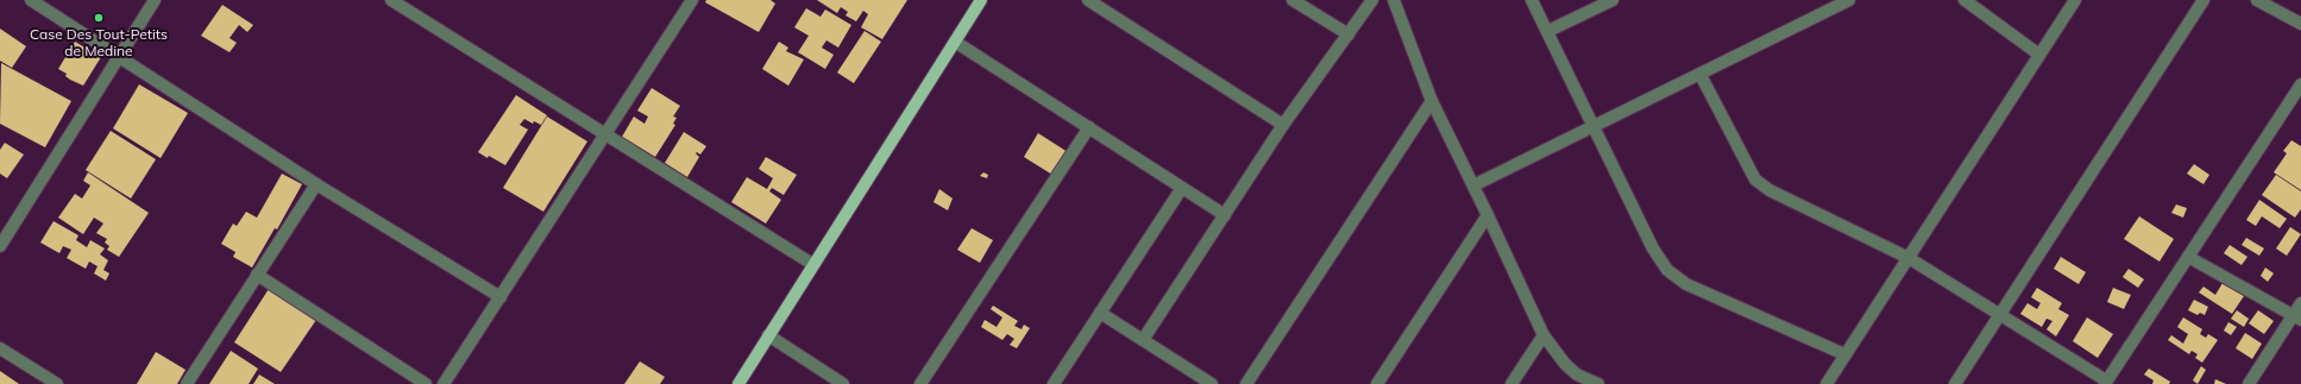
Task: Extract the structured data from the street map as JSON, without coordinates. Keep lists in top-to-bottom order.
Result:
{
  "places": ["Case Des Tout-Petits de Medine"]
}
